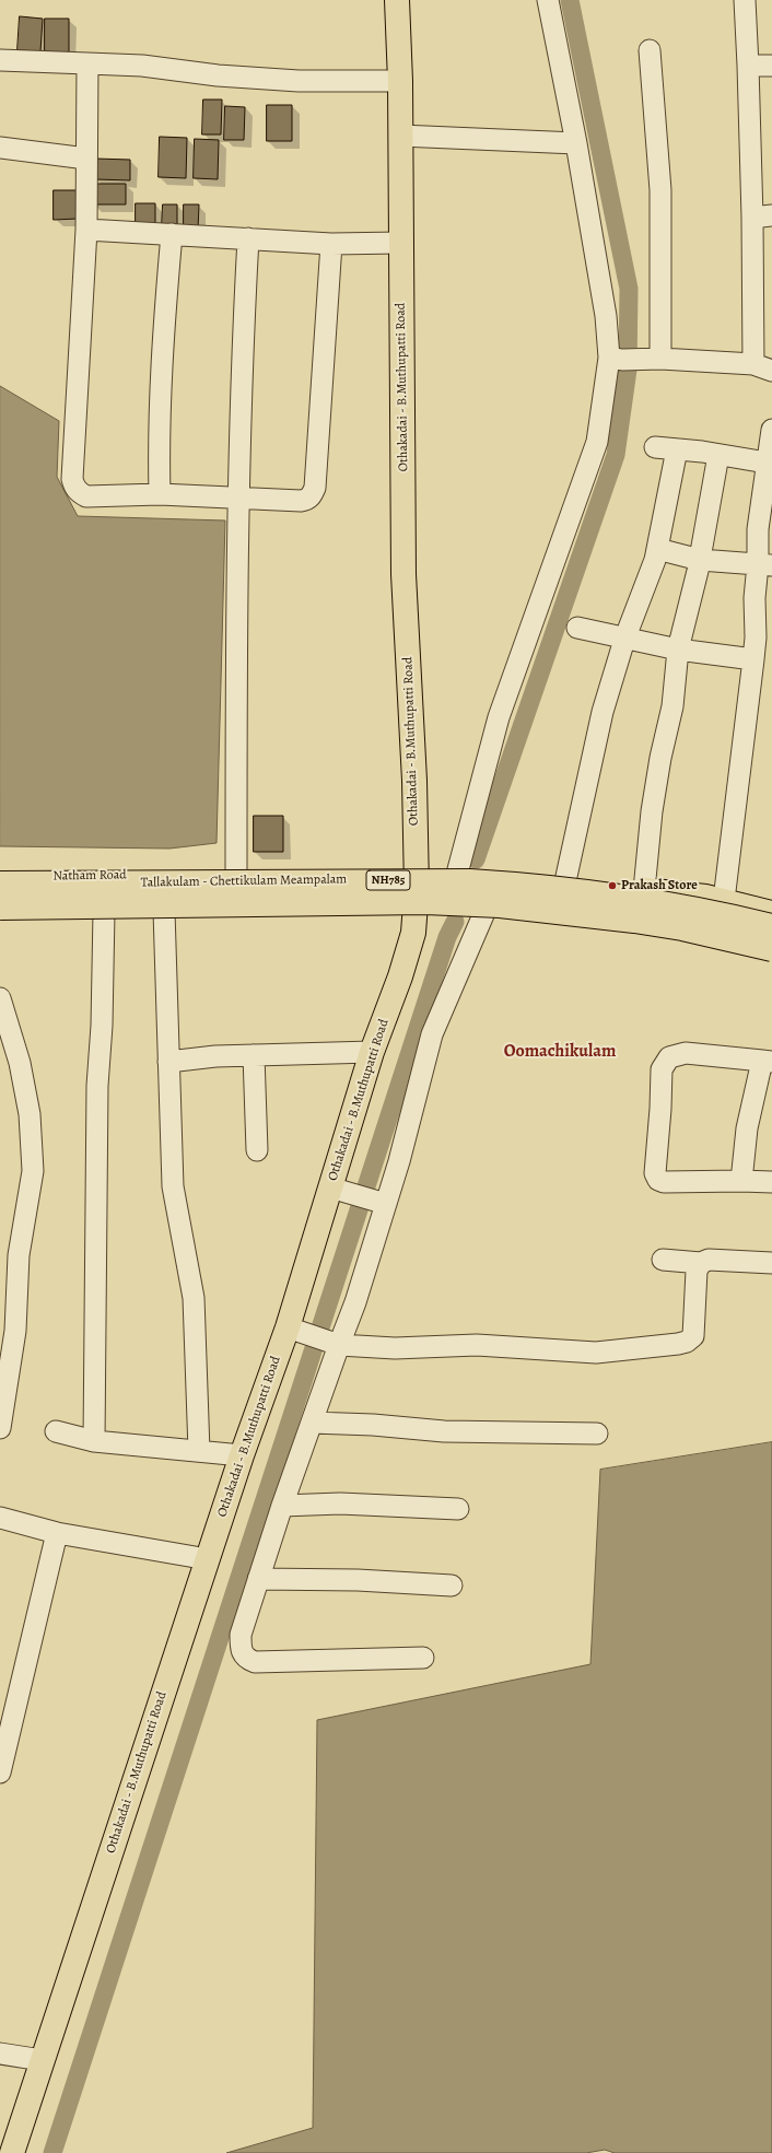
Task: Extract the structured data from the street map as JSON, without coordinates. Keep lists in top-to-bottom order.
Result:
{
  "streets": {
    "main road": [
      "Othakadai - B.Muthupatti Road",
      "Natham Road",
      "NH785",
      "Tallakulam - Chettikulam Meampalam"
    ]
  },
  "crossings": [
    ["Othakadai - B.Muthupatti Road", "Natham Road"]
  ],
  "districts": ["Oomachikulam"],
  "places": ["Prakash Store"]
}
